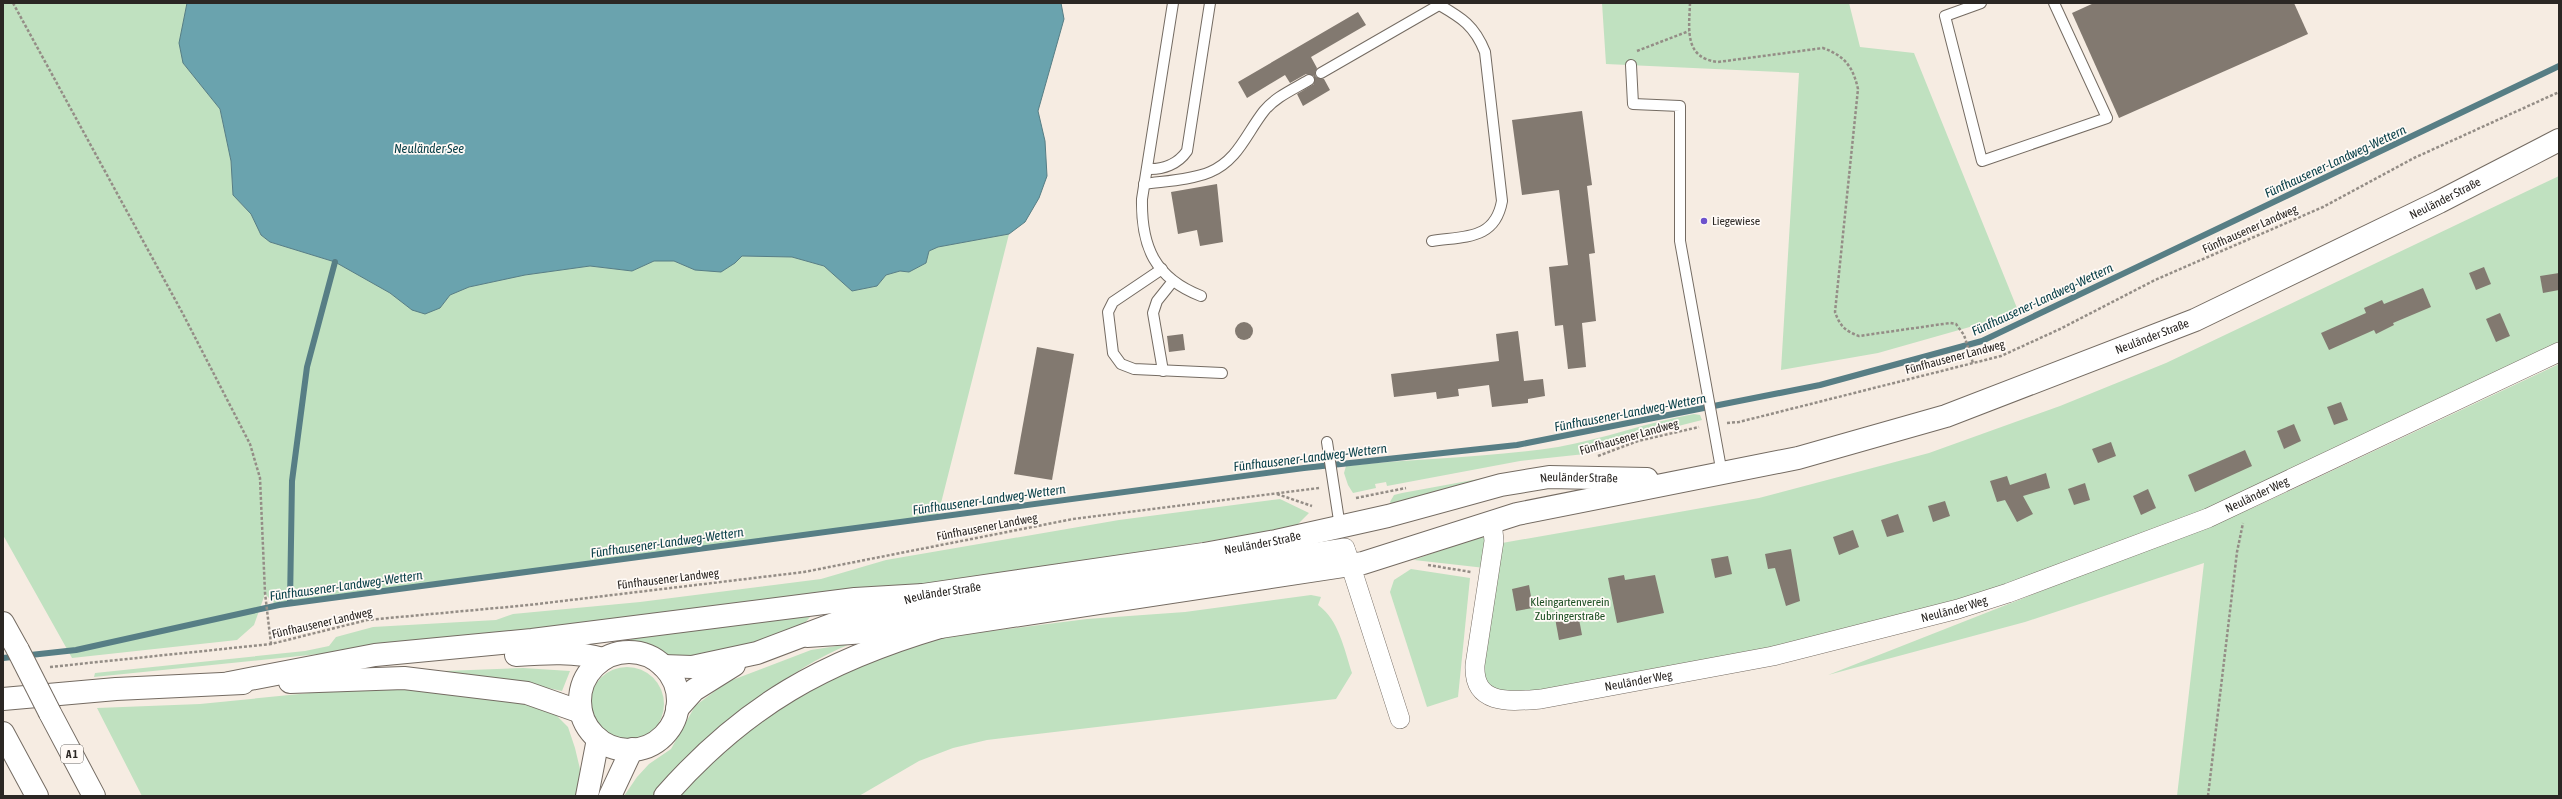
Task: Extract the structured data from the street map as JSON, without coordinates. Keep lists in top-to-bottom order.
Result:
{
  "streets": {
    "main road": ["Neuländer Straße", "A 1"],
    "street": ["Neuländer Weg"],
    "path": ["Fünfhausener Landweg"]
  },
  "crossings": [
    ["Neuländer Straße", "Neuländer Weg"]
  ],
  "water": ["Neuländer See", "Fünfhausener-Landweg-Wettern"],
  "parks": ["Kleingartenverein Zubringerstraße"],
  "places": ["Liegewiese"]
}
